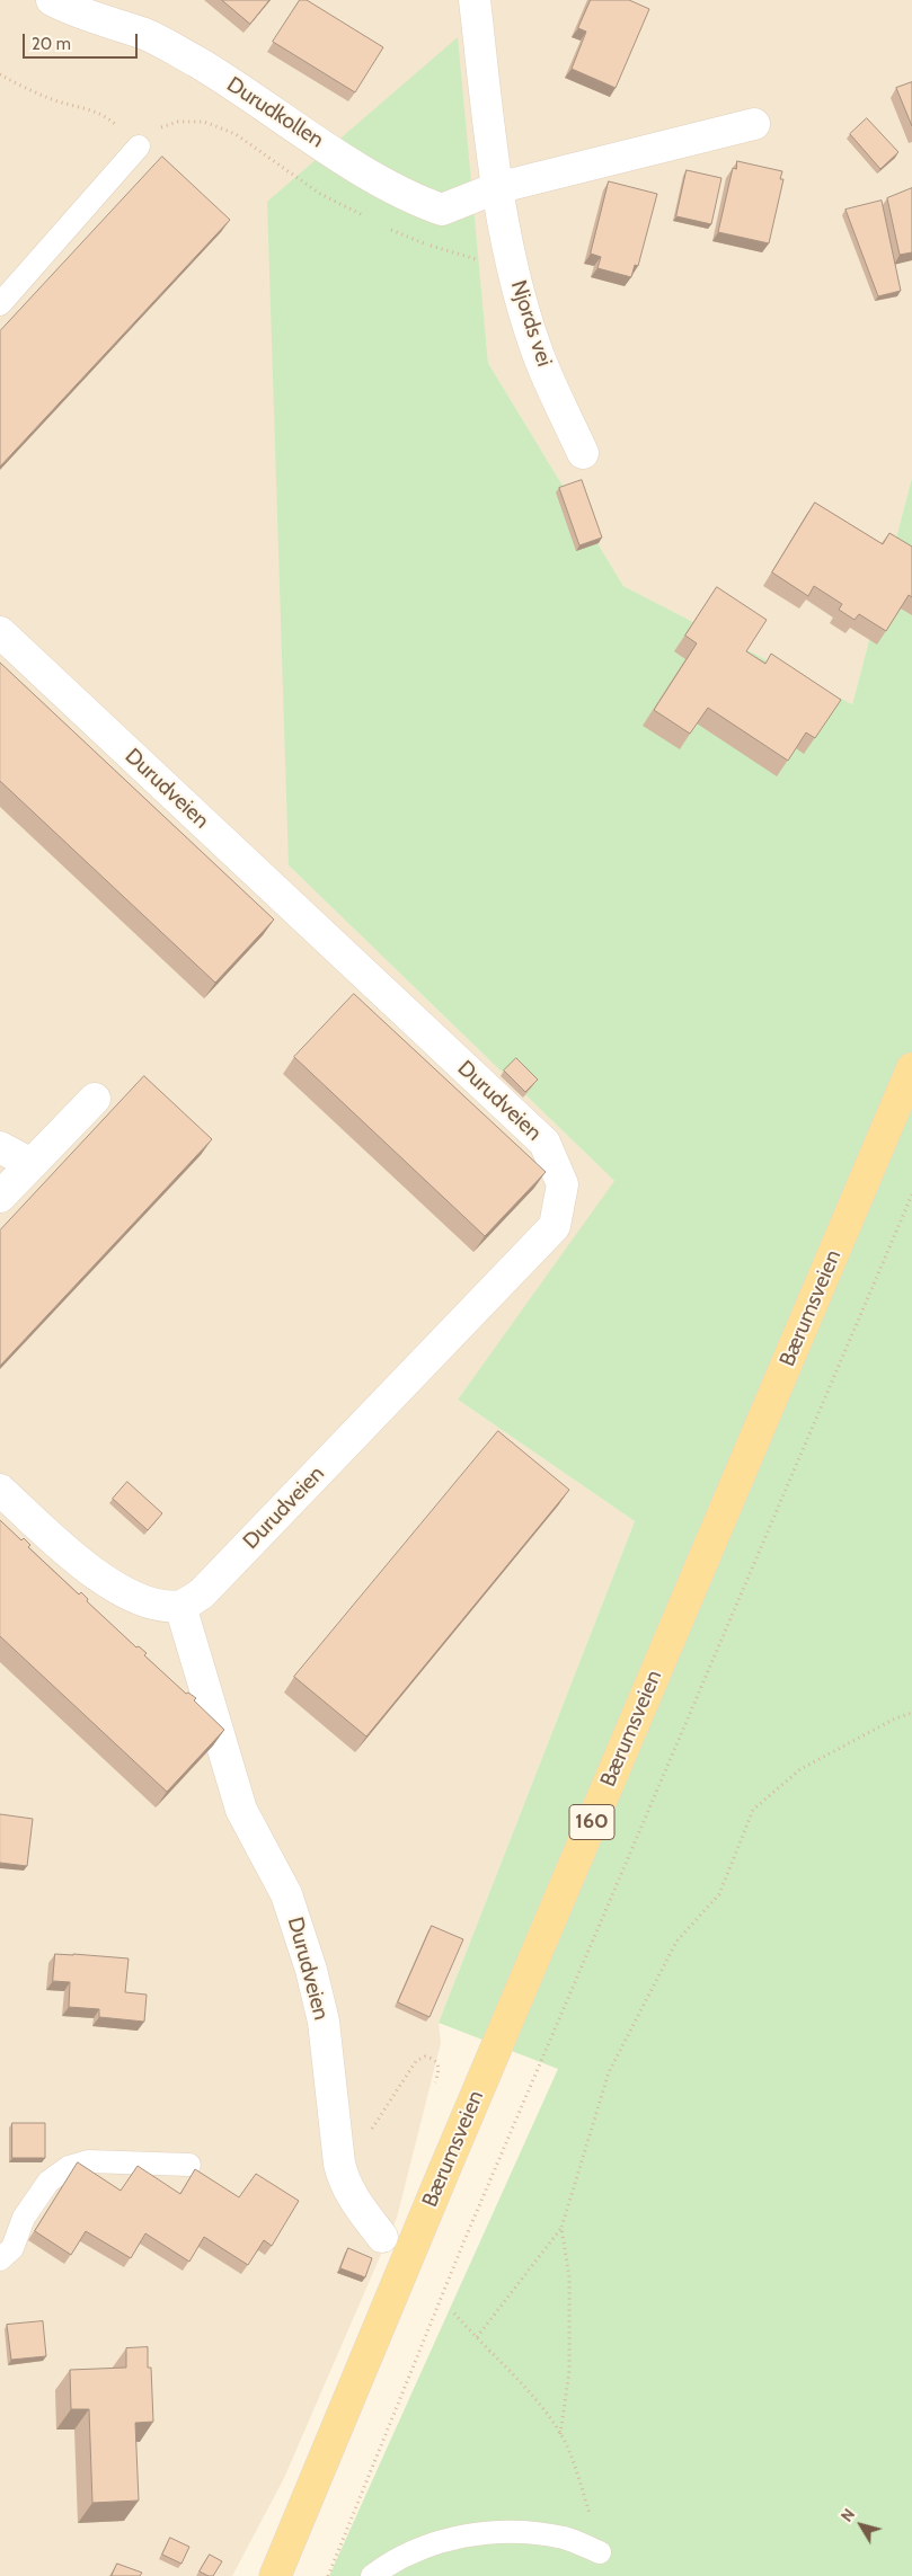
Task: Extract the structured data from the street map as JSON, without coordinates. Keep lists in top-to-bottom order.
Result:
{
  "streets": {
    "main road": ["Bærumsveien", "160"],
    "street": ["Durudkollen", "Njords vei", "Durudveien"]
  },
  "crossings": [
    ["Durudkollen", "Njords vei"]
  ],
  "scale_bar": "20 m",
  "north": "top left"
}
